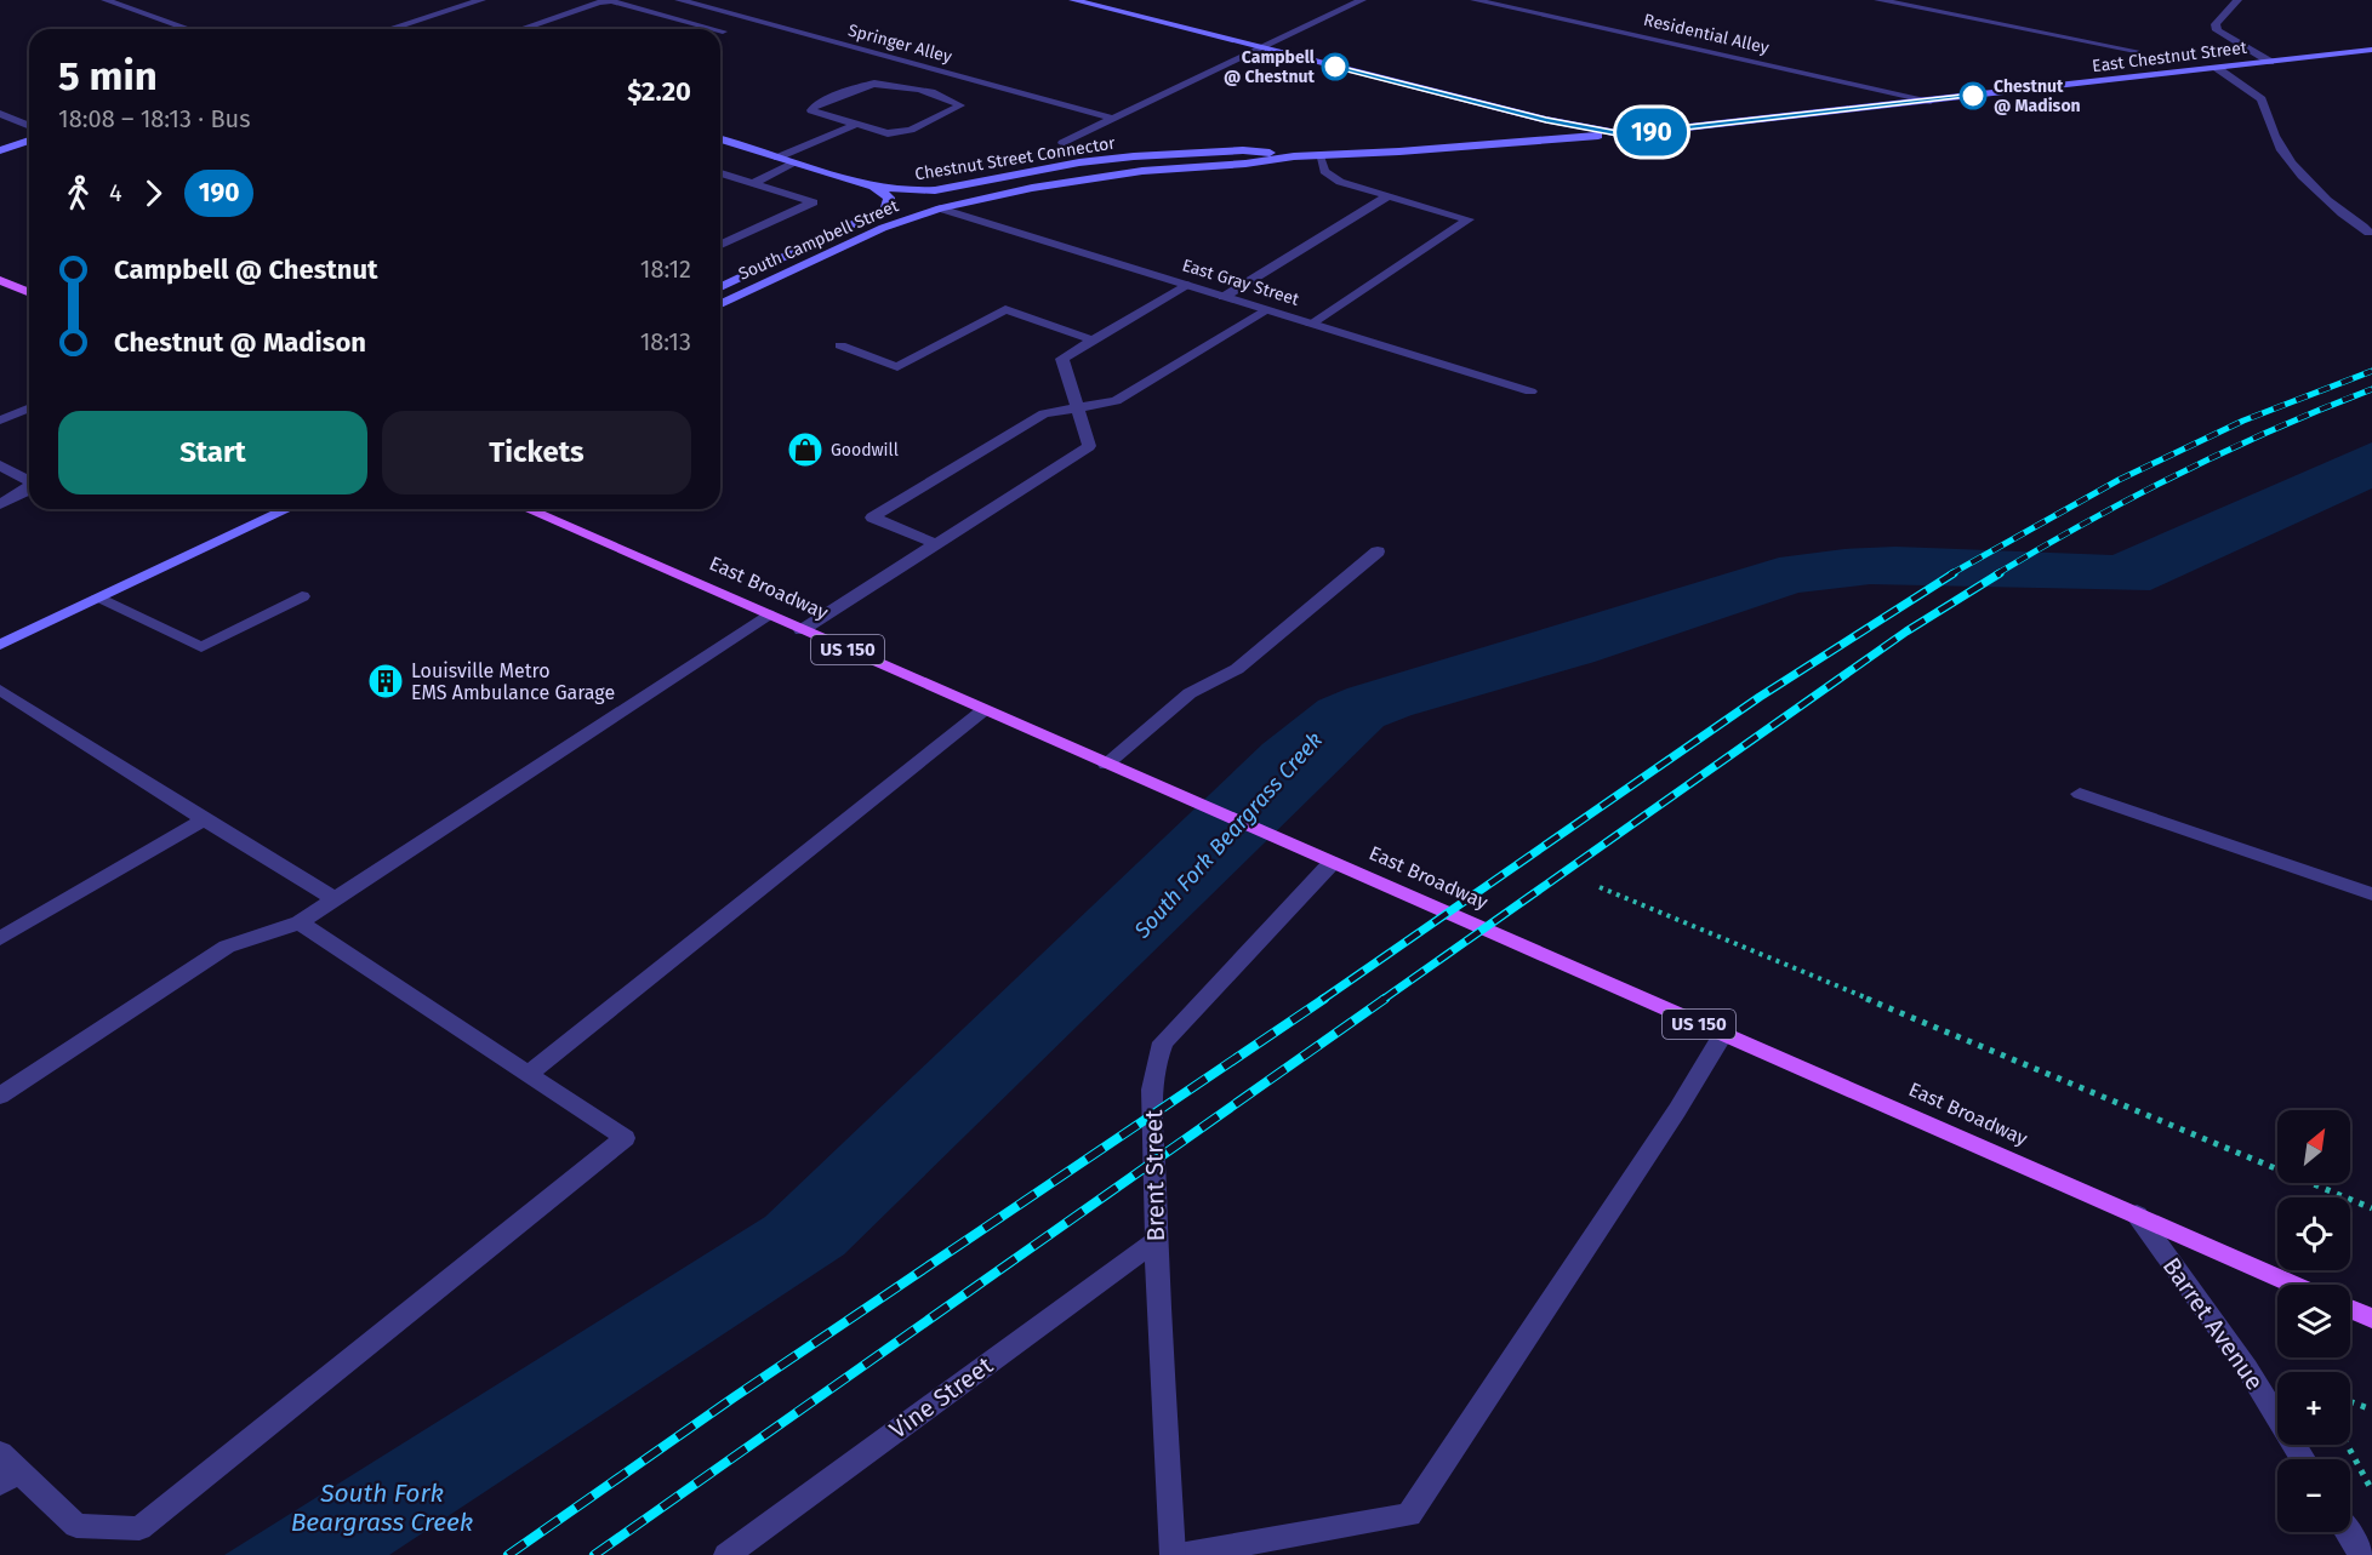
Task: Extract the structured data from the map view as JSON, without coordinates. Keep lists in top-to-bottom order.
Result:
{
  "streets": {
    "main road": [
      "East Chestnut Street",
      "Chestnut Street Connector",
      "South Campbell Street",
      "East Broadway",
      "US 150"
    ],
    "street": [
      "Residential Alley",
      "Springer Alley",
      "East Gray Street",
      "Brent Street",
      "Barret Avenue",
      "Vine Street"
    ]
  },
  "crossings": [
    ["Residential Alley", "East Chestnut Street"],
    ["East Chestnut Street", "Chestnut Street Connector"],
    ["Chestnut Street Connector", "South Campbell Street"],
    ["Chestnut Street Connector", "East Gray Street"],
    ["South Campbell Street", "East Gray Street"],
    ["East Broadway", "Brent Street"],
    ["East Broadway", "Barret Avenue"],
    ["Brent Street", "Vine Street"]
  ],
  "water": ["South Fork Beargrass Creek"],
  "places": {
    "other": ["Campbell @ Chestnut", "Chestnut @ Madison"],
    "shop": ["Goodwill"],
    "building": ["Louisville Metro EMS Ambulance Garage"]
  },
  "lines": ["bus line 190"],
  "north": "top right",
  "page": {
    "on_map": "190",
    "heading": ["5 min", "18:08 – 18:13 · Bus", "$2.20"],
    "legs": ["4", "190"],
    "list": [
      {
        "name": "Campbell @ Chestnut",
        "value": "18:12"
      },
      {
        "name": "Chestnut @ Madison",
        "value": "18:13"
      }
    ],
    "buttons": ["Start", "Tickets"],
    "map_buttons": ["+", "−"]
  }
}
